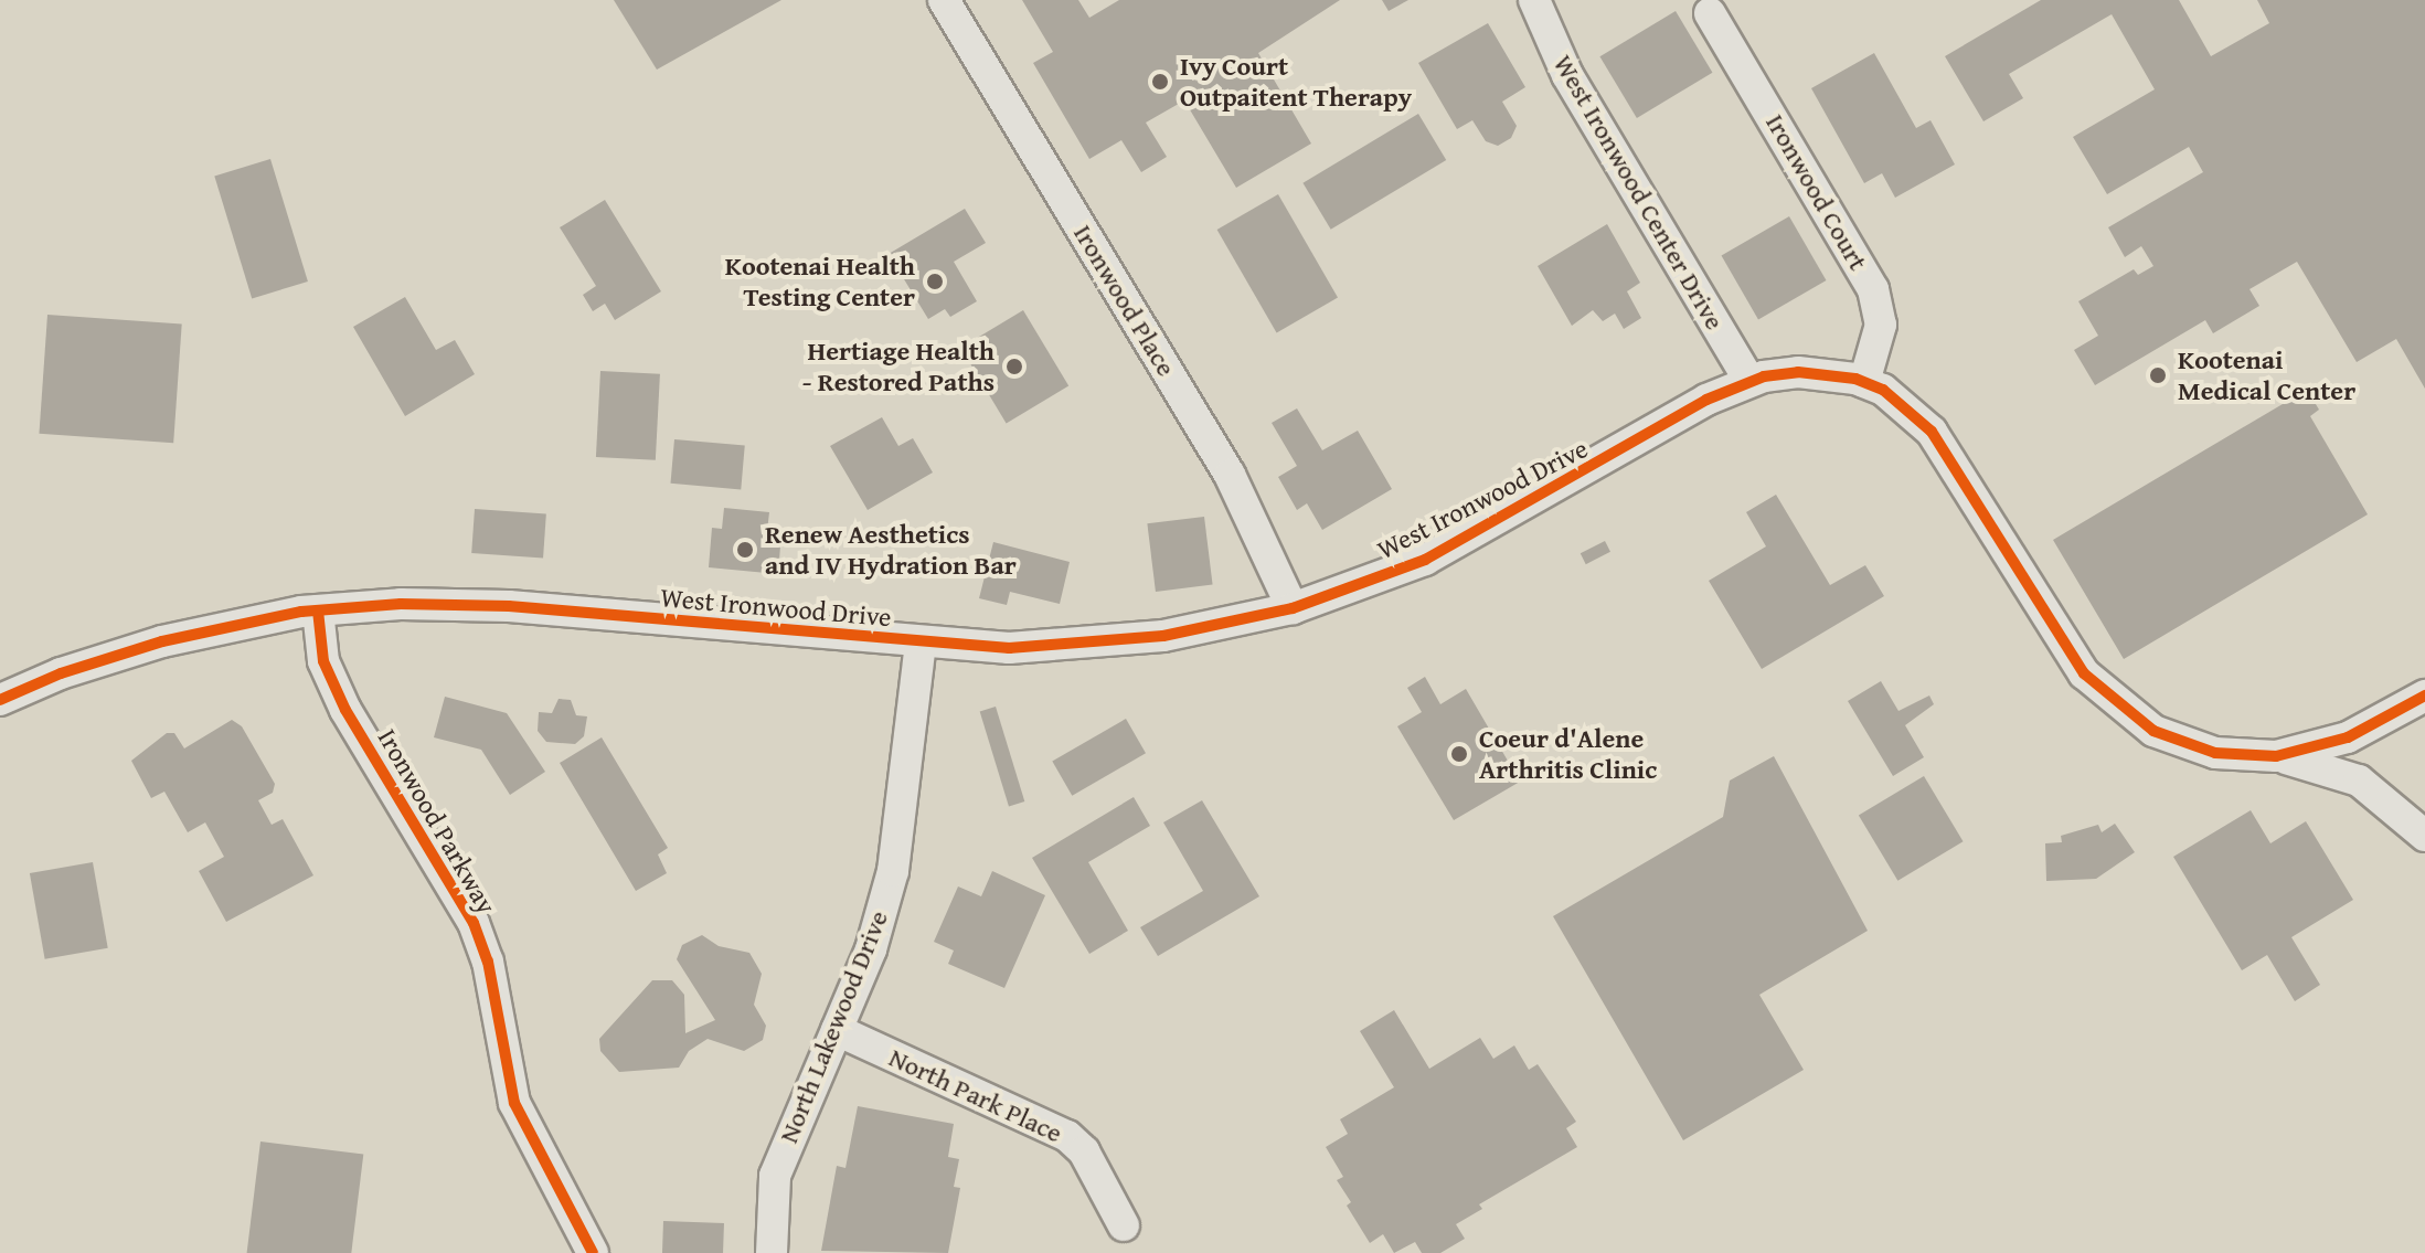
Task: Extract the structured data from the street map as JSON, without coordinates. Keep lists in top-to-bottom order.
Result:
{
  "streets": {
    "street": [
      "West Ironwood Center Drive",
      "Ironwood Court",
      "Ironwood Place",
      "West Ironwood Drive",
      "Ironwood Parkway",
      "North Lakewood Drive",
      "North Park Place"
    ]
  },
  "crossings": [
    ["West Ironwood Center Drive", "West Ironwood Drive"],
    ["Ironwood Court", "West Ironwood Drive"],
    ["Ironwood Place", "West Ironwood Drive"],
    ["West Ironwood Drive", "Ironwood Parkway"],
    ["West Ironwood Drive", "North Lakewood Drive"],
    ["North Lakewood Drive", "North Park Place"]
  ],
  "places": [
    "Ivy Court Outpaitent Therapy",
    "Kootenai Health Testing Center",
    "Hertiage Health - Restored Paths",
    "Kootenai Medical Center",
    "Renew Aesthetics and IV Hydration Bar",
    "Coeur d'Alene Arthritis Clinic"
  ]
}
